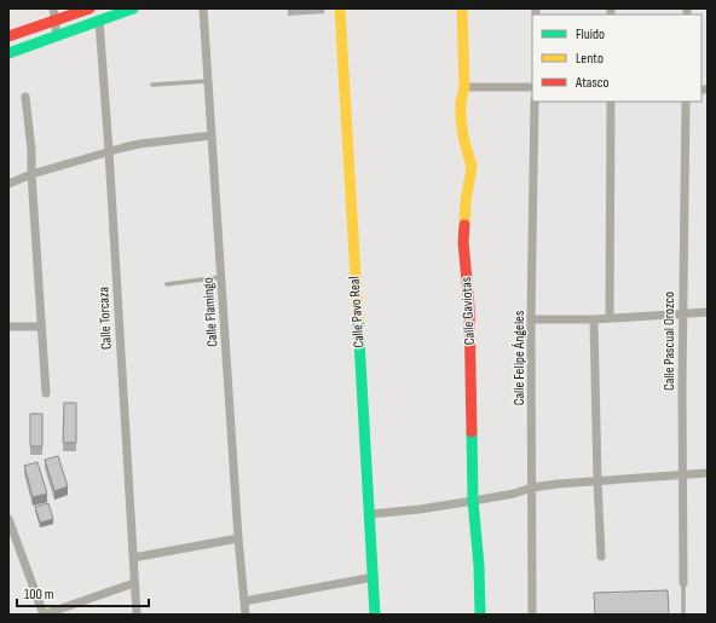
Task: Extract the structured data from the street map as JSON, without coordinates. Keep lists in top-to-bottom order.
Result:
{
  "streets": {
    "street": [
      "Calle Gaviotas",
      "Calle Flamingo",
      "Calle Pavo Real",
      "Calle Torcaza",
      "Calle Pascual Orozco",
      "Calle Felipe Ángeles"
    ]
  },
  "legend": ["Fluido", "Lento", "Atasco"],
  "scale_bar": "100 m"
}
